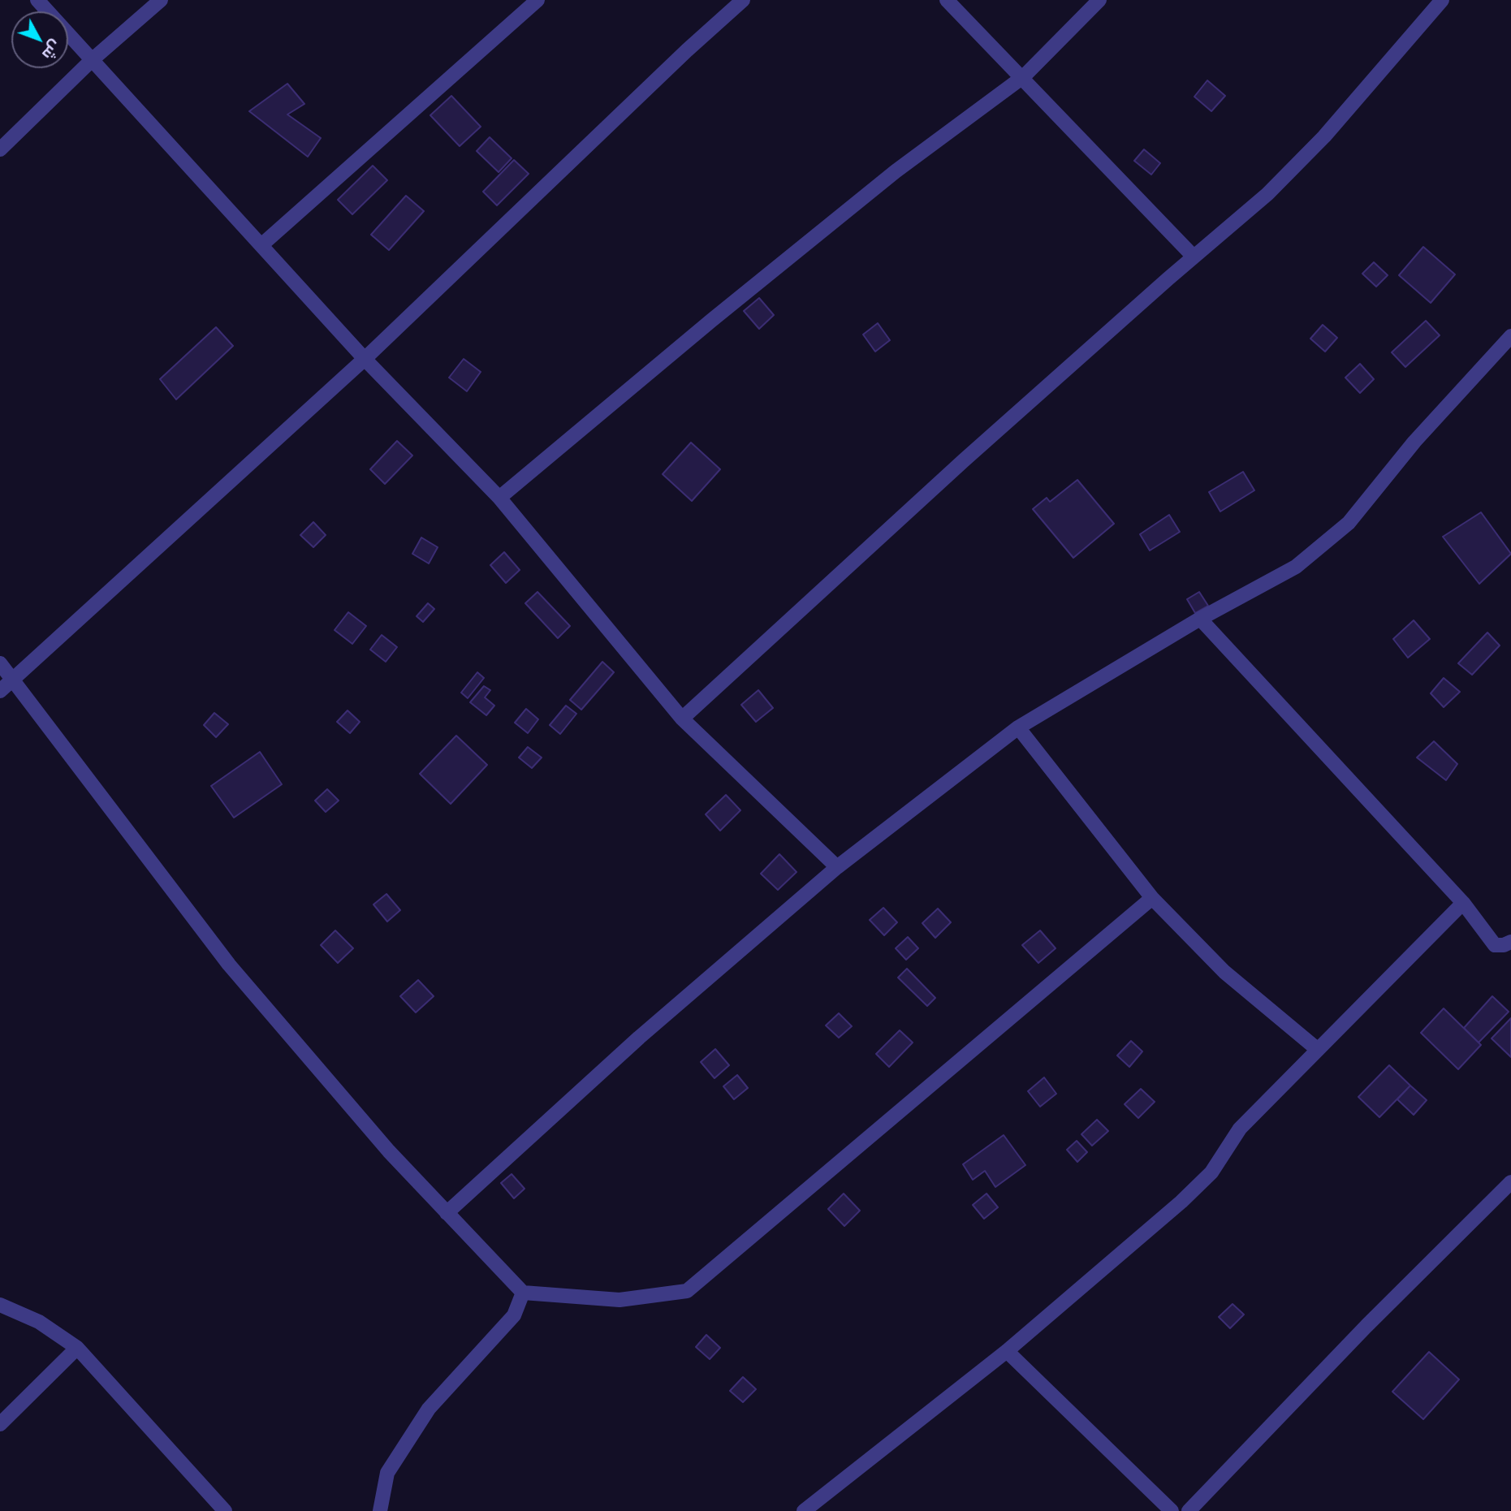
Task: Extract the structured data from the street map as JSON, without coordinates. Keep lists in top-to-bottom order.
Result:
{
  "north": "bottom right"
}
